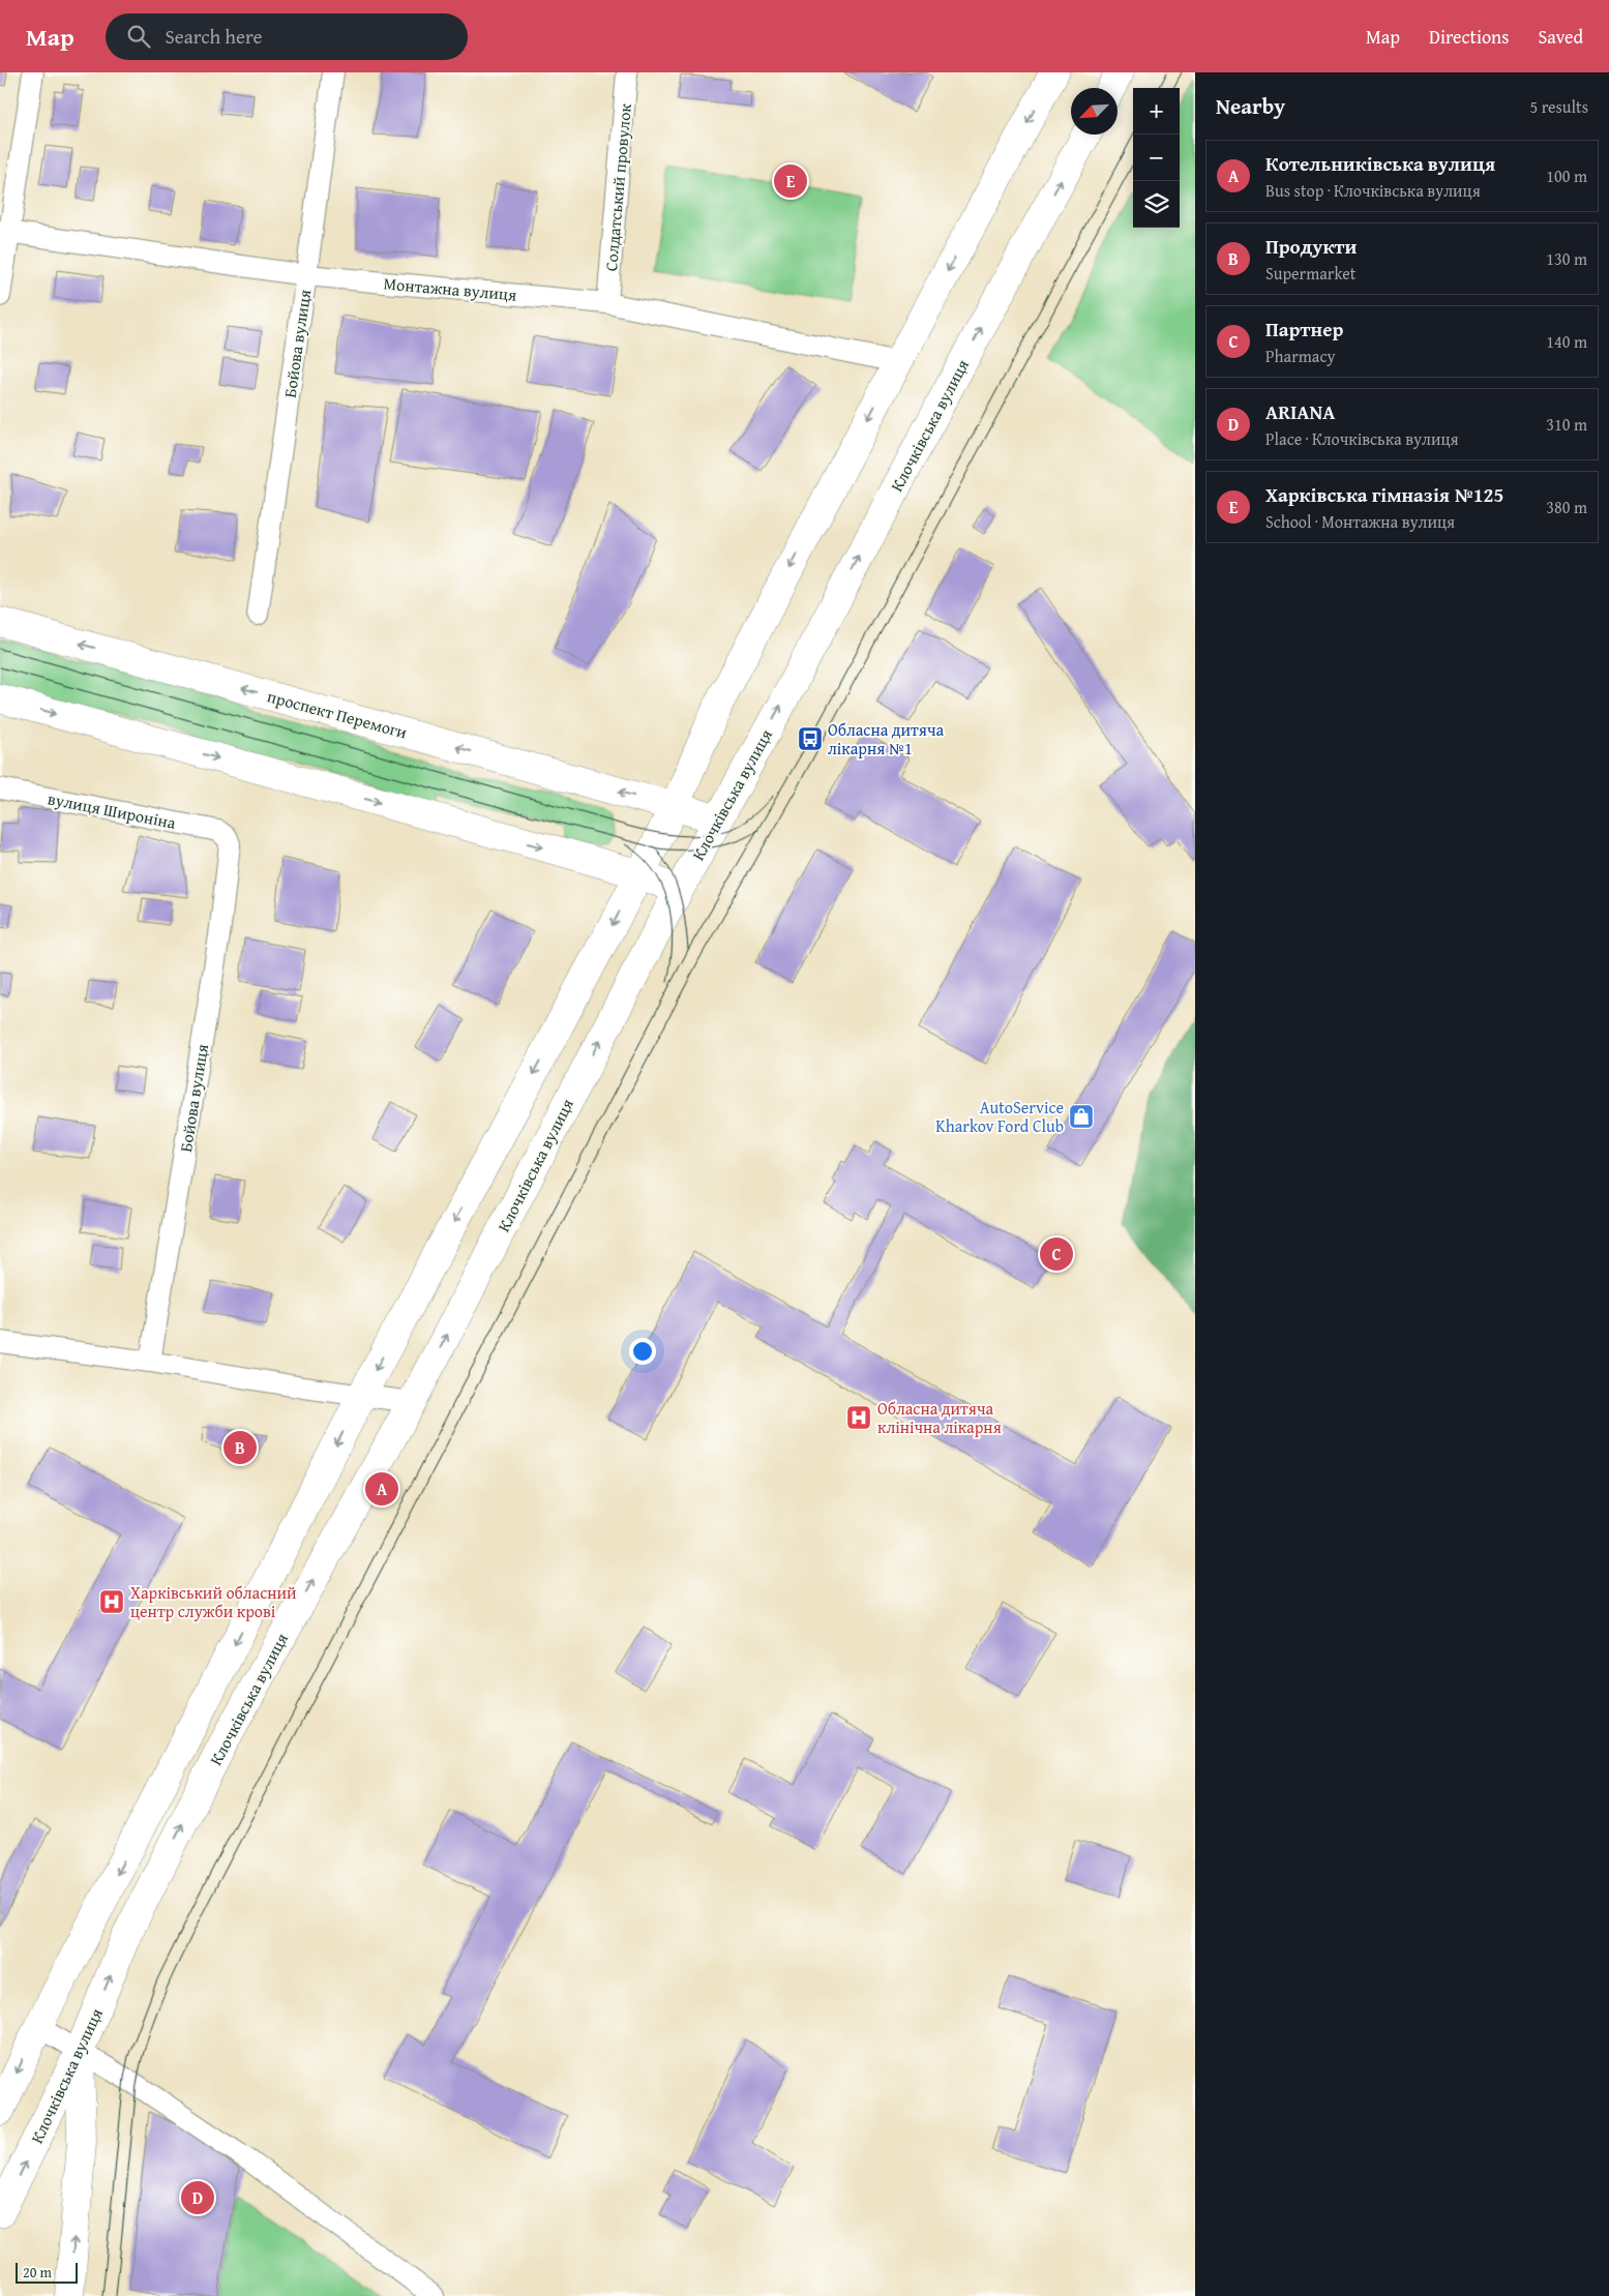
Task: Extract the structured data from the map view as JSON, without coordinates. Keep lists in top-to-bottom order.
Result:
{
  "streets": {
    "main road": ["Клочківська вулиця", "проспект Перемоги"],
    "street": [
      "Солдатський провулок",
      "Монтажна вулиця",
      "Бойова вулиця",
      "вулиця Широніна"
    ]
  },
  "crossings": [
    ["Солдатський провулок", "Монтажна вулиця"],
    ["Монтажна вулиця", "Бойова вулиця"],
    ["Бойова вулиця", "вулиця Широніна"],
    ["Клочківська вулиця", "проспект Перемоги"]
  ],
  "places": {
    "bus stop": ["Обласна дитяча лікарня №1"],
    "shop": ["AutoService Kharkov Ford Club"],
    "hospital": ["Обласна дитяча клінічна лікарня", "Харківський обласний центр служби крові"]
  },
  "scale_bar": "20 m",
  "north": "bottom left",
  "page": {
    "header": "Map",
    "search": "Search here",
    "nav": ["Map", "Directions", "Saved"],
    "heading": ["Nearby", "5 results"],
    "map_buttons": ["+", "−"],
    "list": [
      {
        "mark": "A",
        "name": "Котельниківська вулиця",
        "note": "Bus stop · Клочківська вулиця",
        "value": "100 m"
      },
      {
        "mark": "B",
        "name": "Продукти",
        "note": "Supermarket",
        "value": "130 m"
      },
      {
        "mark": "C",
        "name": "Партнер",
        "note": "Pharmacy",
        "value": "140 m"
      },
      {
        "mark": "D",
        "name": "ARIANA",
        "note": "Place · Клочківська вулиця",
        "value": "310 m"
      },
      {
        "mark": "E",
        "name": "Харківська гімназія №125",
        "note": "School · Монтажна вулиця",
        "value": "380 m"
      }
    ],
    "pins": [
      "E",
      "C",
      "B",
      "A",
      "D"
    ],
    "scale": "20 m"
  }
}
